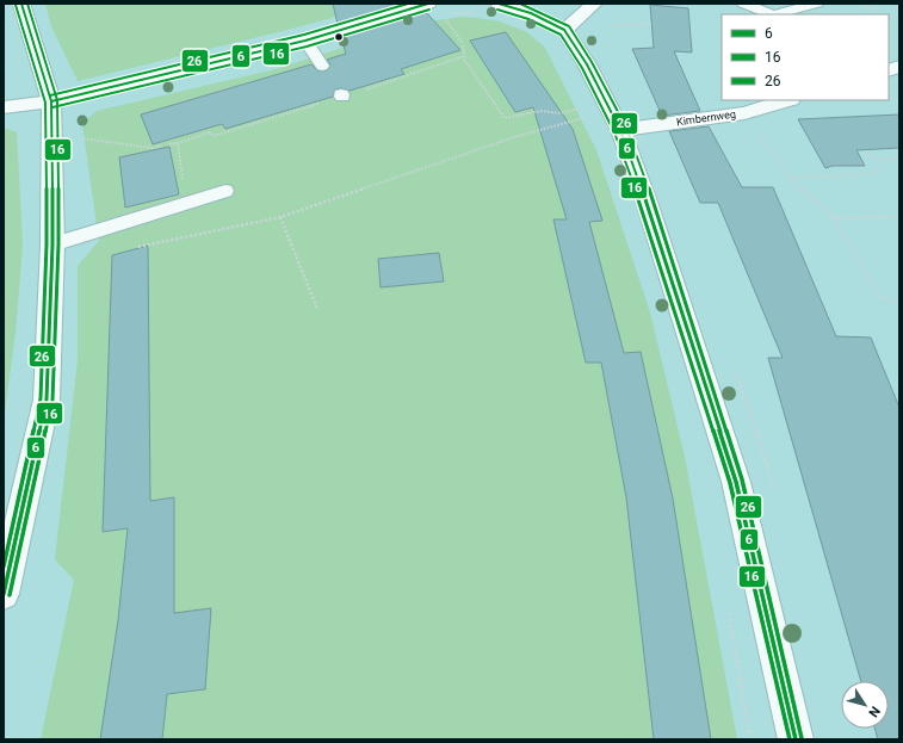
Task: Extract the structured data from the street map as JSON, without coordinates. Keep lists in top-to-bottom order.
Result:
{
  "streets": {
    "street": ["Kimbernweg"]
  },
  "lines": ["transit line 6", "transit line 16", "transit line 26"],
  "legend": ["6", "16", "26"],
  "north": "bottom right"
}
